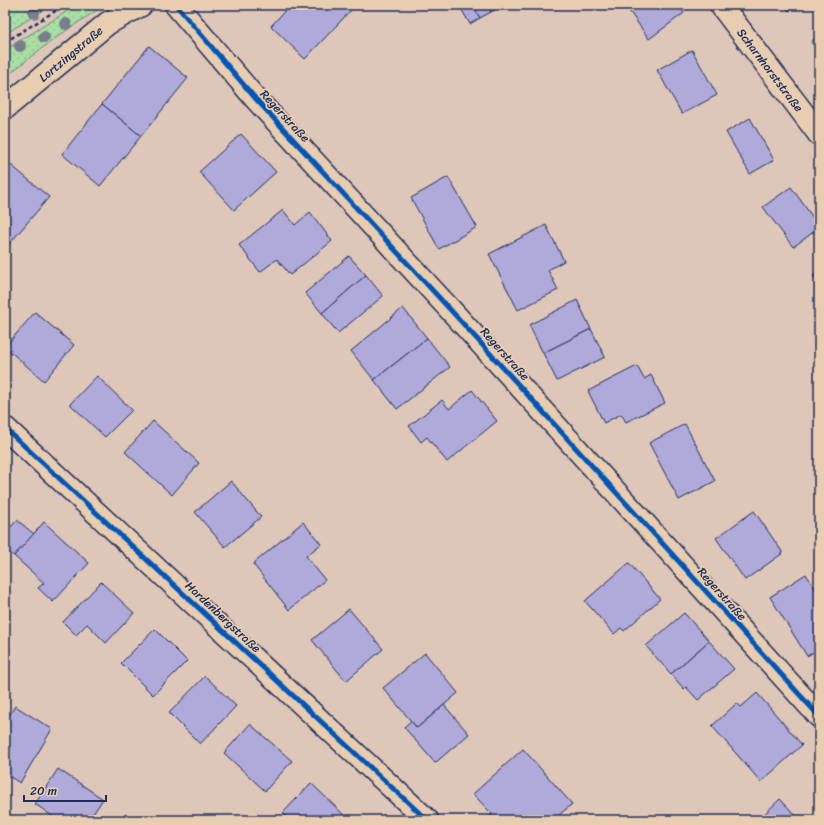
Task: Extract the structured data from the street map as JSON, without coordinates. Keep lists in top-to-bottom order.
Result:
{
  "streets": {
    "street": [
      "Lortzingstraße",
      "Scharnhorststraße",
      "Regerstraße",
      "Hardenbergstraße"
    ]
  },
  "scale_bar": "20 m"
}
